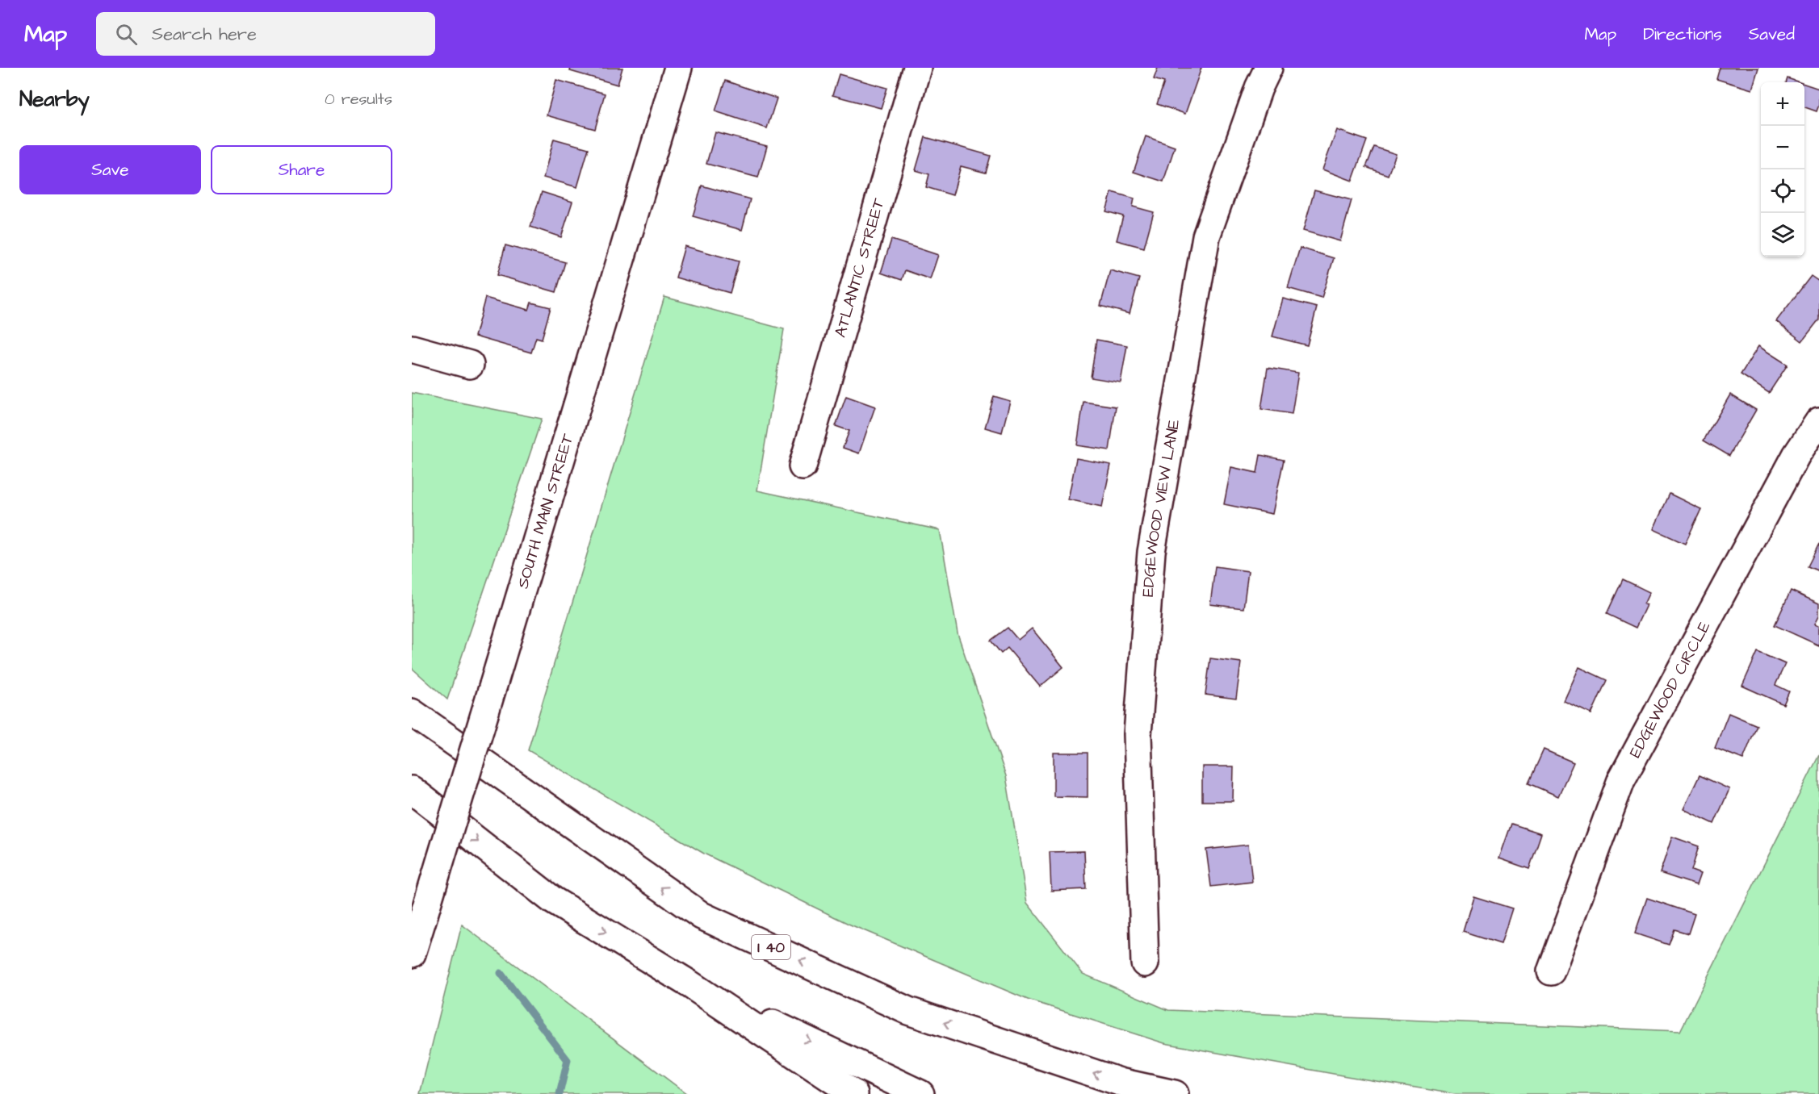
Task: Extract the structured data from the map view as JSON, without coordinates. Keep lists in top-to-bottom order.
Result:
{
  "streets": {
    "main road": [
      "ATLANTIC STREET",
      "EDGEWOOD VIEW LANE",
      "SOUTH MAIN STREET",
      "EDGEWOOD CIRCLE",
      "I 40"
    ]
  },
  "page": {
    "header": "Map",
    "search": "Search here",
    "nav": ["Map", "Directions", "Saved"],
    "heading": ["Nearby", "0 results"],
    "map_buttons": ["+", "−"],
    "buttons": ["Save", "Share"]
  }
}
